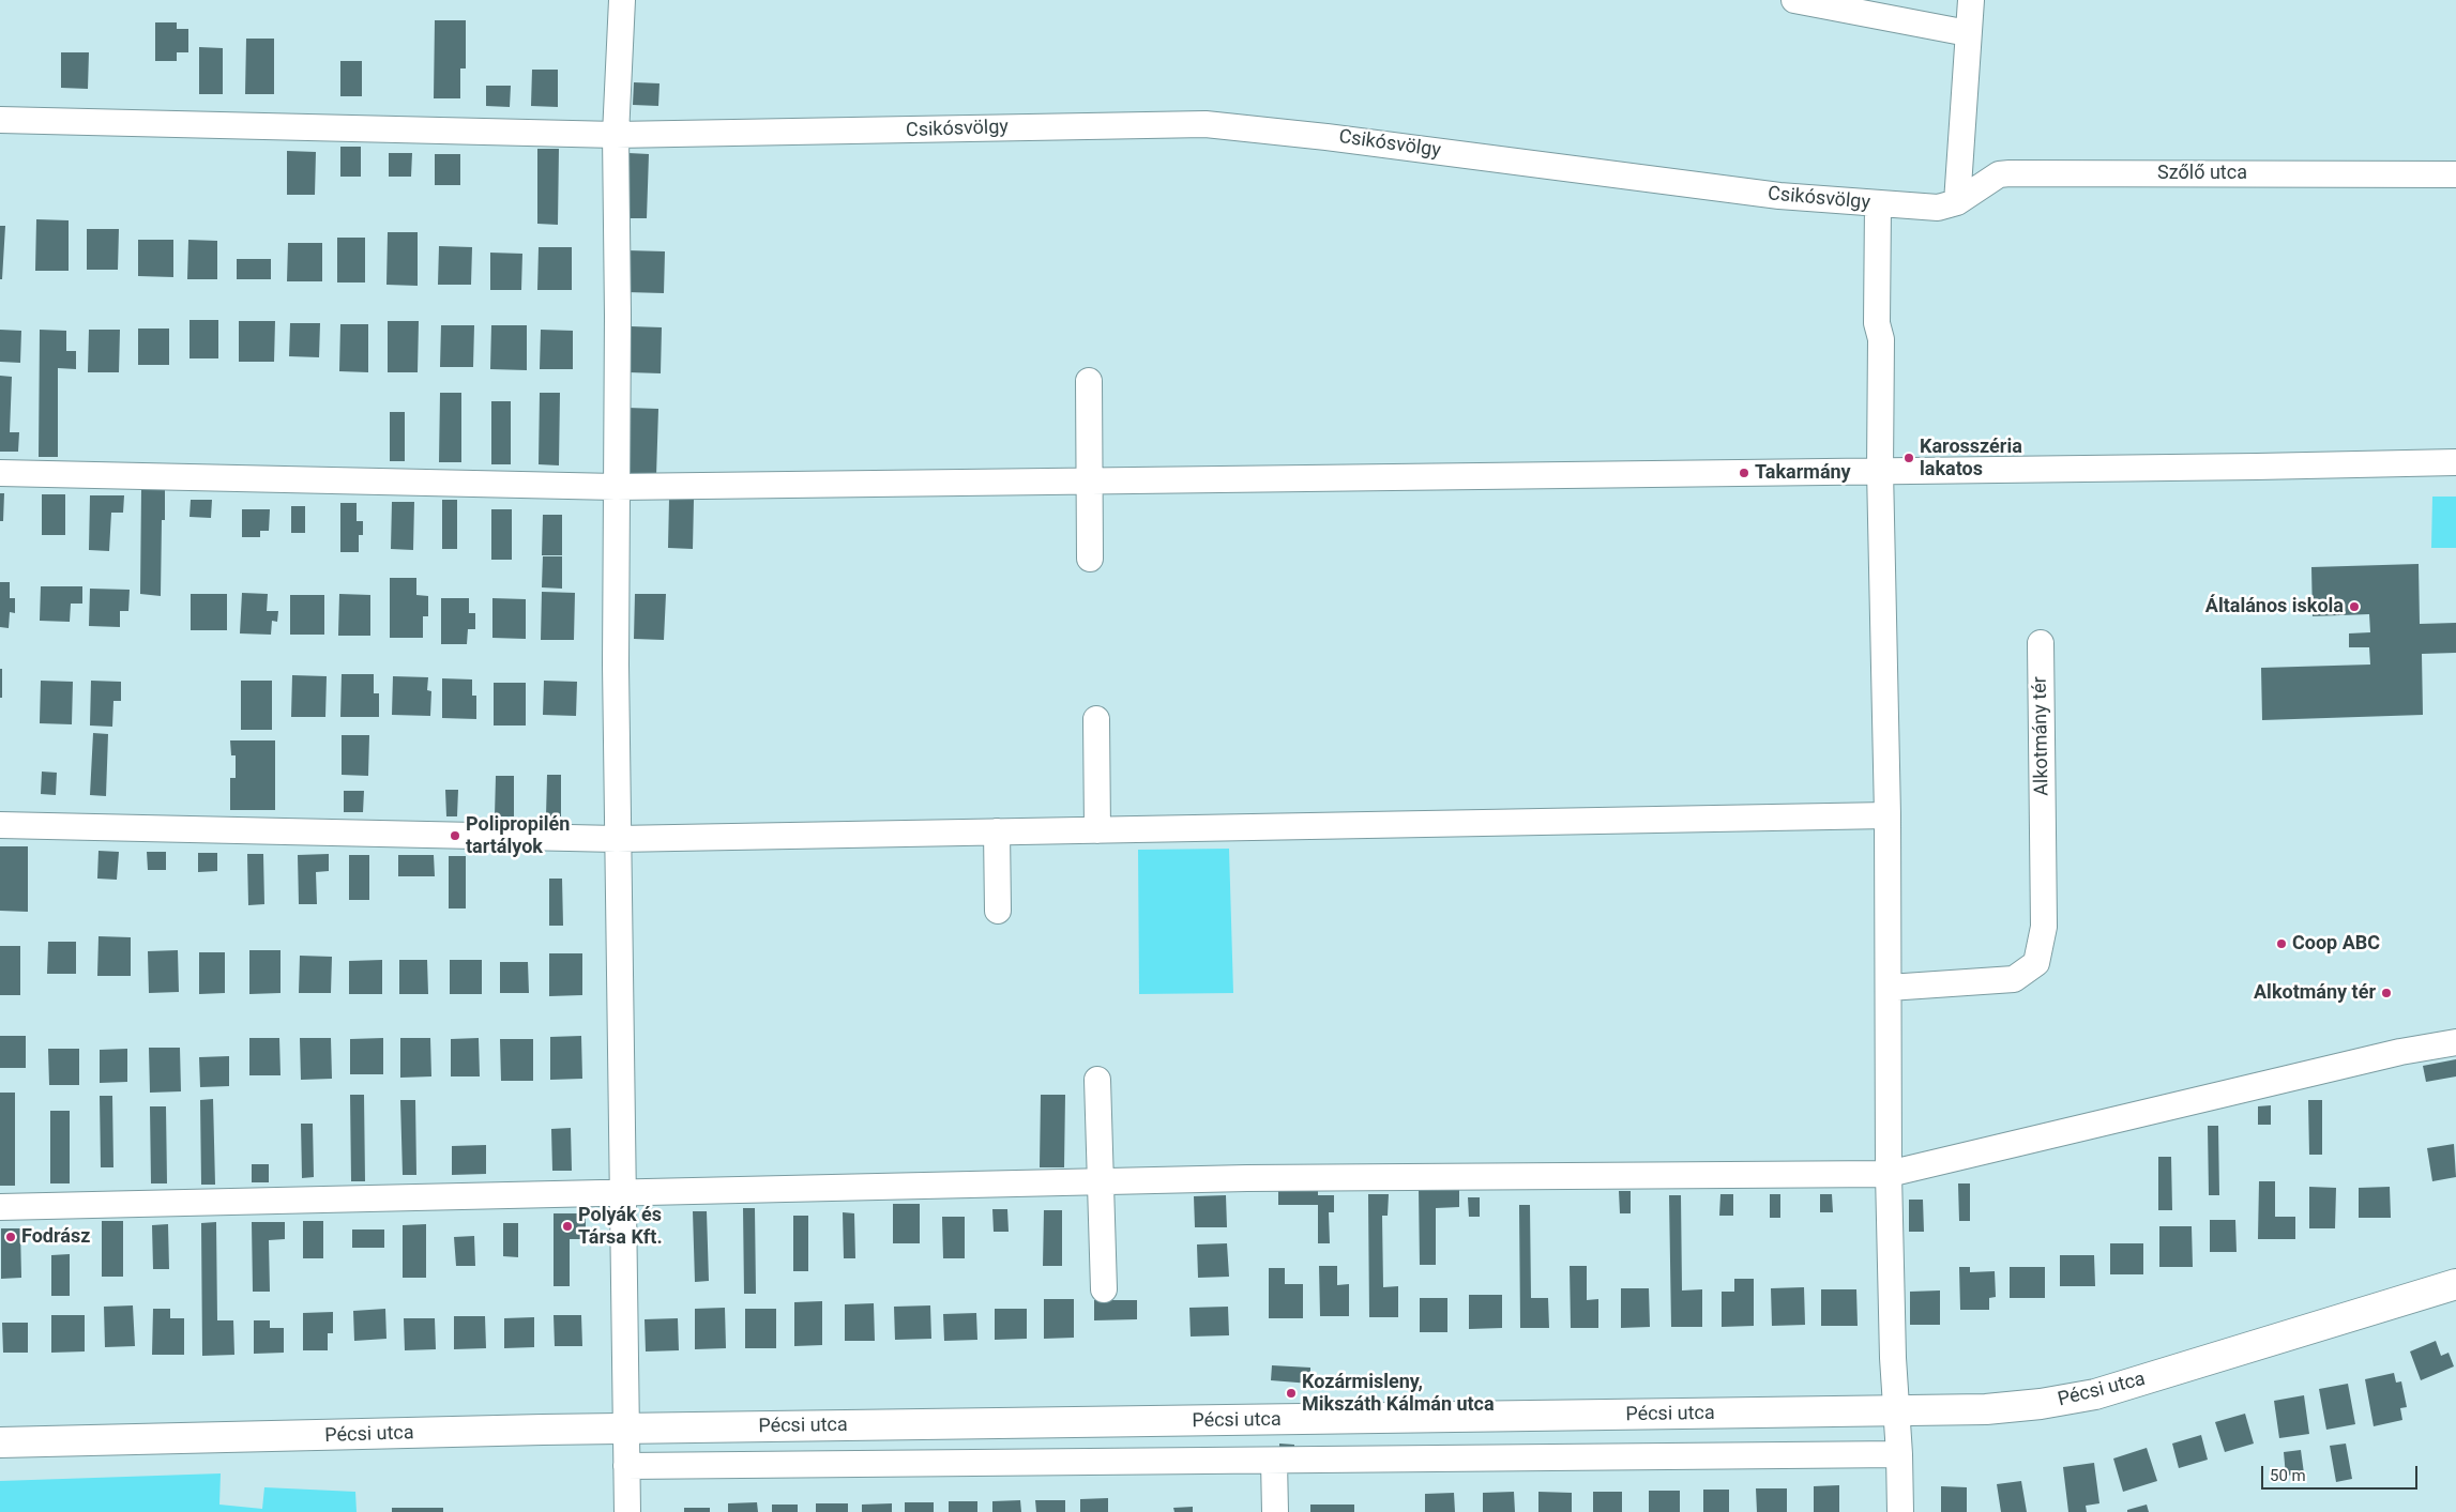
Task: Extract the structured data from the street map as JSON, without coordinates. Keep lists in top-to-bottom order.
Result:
{
  "streets": {
    "main road": ["Pécsi utca"],
    "street": ["Csikósvölgy", "Szőlő utca", "Alkotmány tér"]
  },
  "crossings": [
    ["Csikósvölgy", "Szőlő utca"]
  ],
  "places": [
    "Karosszéria lakatos",
    "Takarmány",
    "Általános iskola",
    "Polipropilén tartályok",
    "Coop ABC",
    "Alkotmány tér",
    "Polyák és Társa Kft.",
    "Fodrász",
    "Kozármisleny, Mikszáth Kálmán utca"
  ],
  "scale_bar": "50 m"
}
